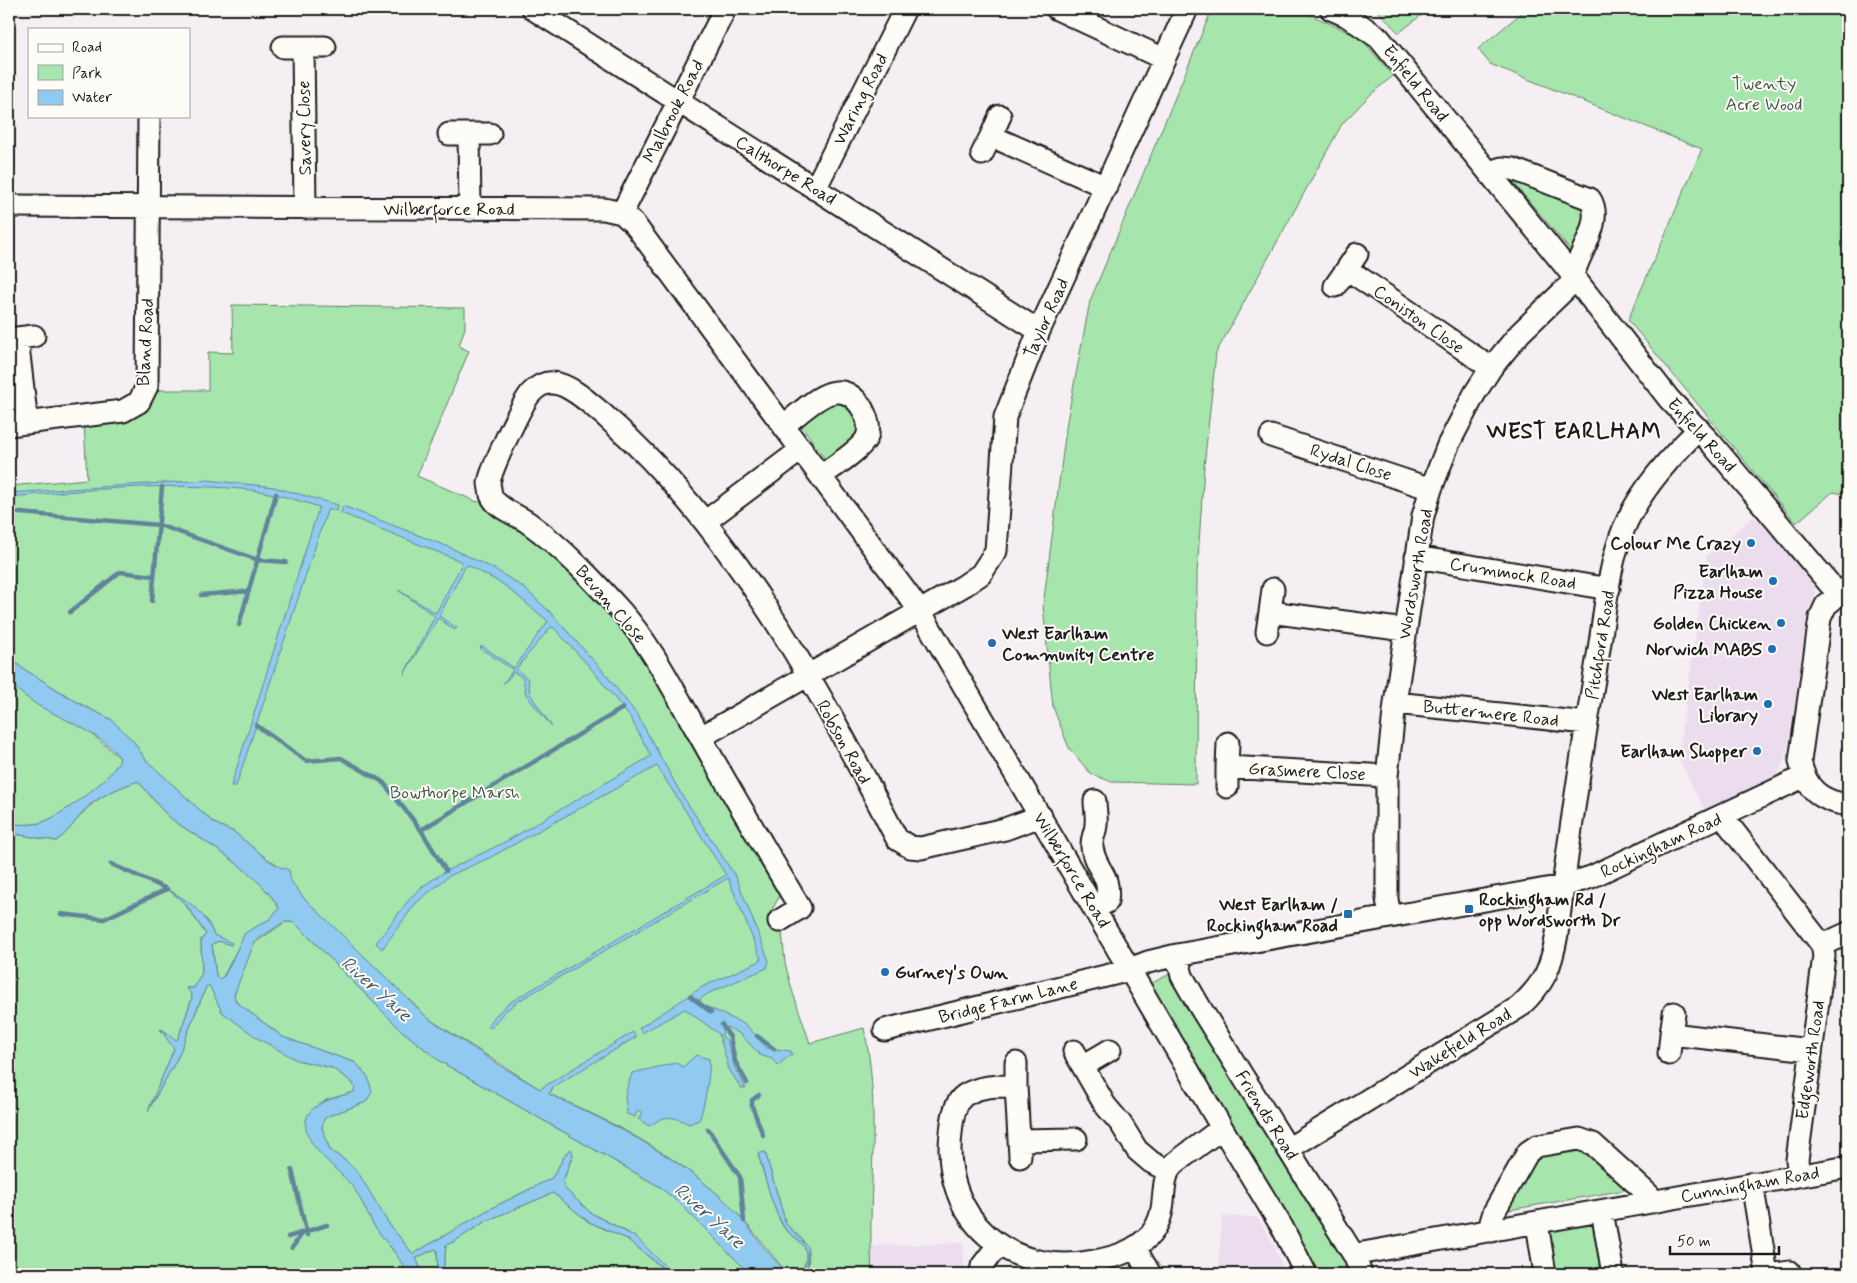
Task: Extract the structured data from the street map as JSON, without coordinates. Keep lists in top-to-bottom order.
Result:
{
  "streets": {
    "street": [
      "Enfield Road",
      "Waring Road",
      "Malbrook Road",
      "Savery Close",
      "Calthorpe Road",
      "Wilberforce Road",
      "Taylor Road",
      "Coniston Close",
      "Bland Road",
      "Rydal Close",
      "Crummock Road",
      "Wordsworth Road",
      "Bevan Close",
      "Pitchford Road",
      "Buttermere Road",
      "Robson Road",
      "Grasmere Close",
      "Rockingham Road",
      "Bridge Farm Lane",
      "Wakefield Road",
      "Edgeworth Road",
      "Friends Road",
      "Cunningham Road"
    ]
  },
  "crossings": [
    ["Enfield Road", "Wordsworth Road"],
    ["Enfield Road", "Pitchford Road"],
    ["Waring Road", "Calthorpe Road"],
    ["Malbrook Road", "Calthorpe Road"],
    ["Malbrook Road", "Wilberforce Road"],
    ["Savery Close", "Wilberforce Road"],
    ["Calthorpe Road", "Taylor Road"],
    ["Wilberforce Road", "Taylor Road"],
    ["Wilberforce Road", "Bland Road"],
    ["Wilberforce Road", "Robson Road"],
    ["Wilberforce Road", "Rockingham Road"],
    ["Wilberforce Road", "Bridge Farm Lane"],
    ["Coniston Close", "Wordsworth Road"],
    ["Rydal Close", "Wordsworth Road"],
    ["Crummock Road", "Wordsworth Road"],
    ["Crummock Road", "Pitchford Road"],
    ["Wordsworth Road", "Buttermere Road"],
    ["Wordsworth Road", "Grasmere Close"],
    ["Wordsworth Road", "Rockingham Road"],
    ["Bevan Close", "Robson Road"],
    ["Pitchford Road", "Buttermere Road"],
    ["Pitchford Road", "Rockingham Road"],
    ["Pitchford Road", "Wakefield Road"],
    ["Rockingham Road", "Bridge Farm Lane"],
    ["Rockingham Road", "Wakefield Road"],
    ["Rockingham Road", "Friends Road"],
    ["Wakefield Road", "Friends Road"],
    ["Edgeworth Road", "Cunningham Road"],
    ["Friends Road", "Cunningham Road"]
  ],
  "districts": ["WEST EARLHAM"],
  "water": ["River Yare"],
  "parks": ["Twenty Acre Wood", "Bowthorpe Marsh"],
  "places": {
    "other": [
      "Colour Me Crazy",
      "Earlham Pizza House",
      "Golden Chicken",
      "West Earlham Community Centre",
      "Norwich MABS",
      "West Earlham Library",
      "Earlham Shopper",
      "Gurney's Own"
    ],
    "transit": ["Rockingham Rd / opp Wordsworth Dr", "West Earlham / Rockingham Road"]
  },
  "legend": ["Road", "Park", "Water"],
  "scale_bar": "50 m"
}
